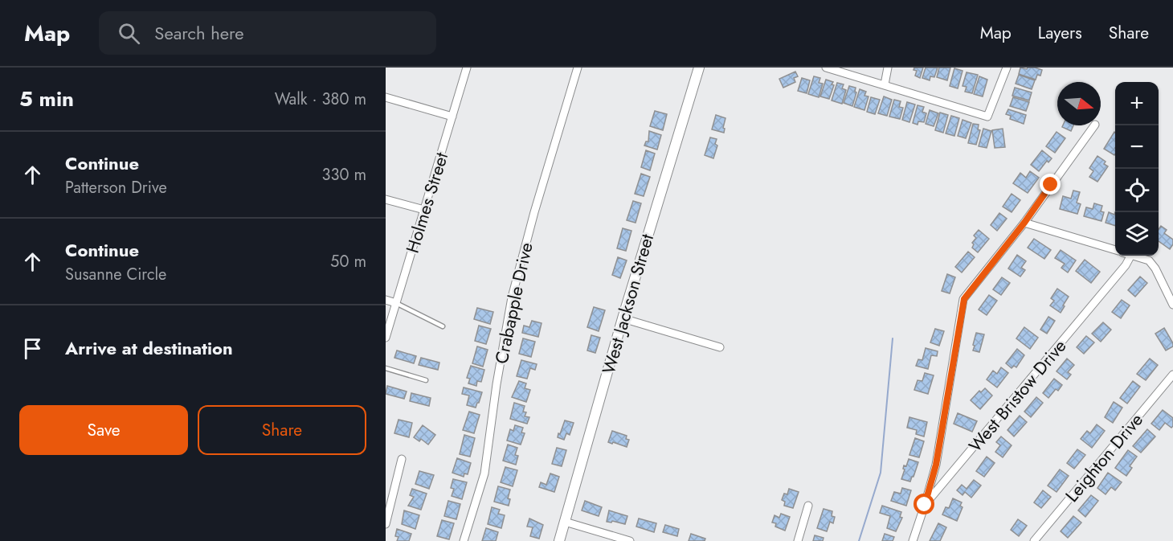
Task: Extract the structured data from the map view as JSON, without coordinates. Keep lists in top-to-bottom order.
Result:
{
  "streets": {
    "street": [
      "Holmes Street",
      "Crabapple Drive",
      "West Jackson Street",
      "West Bristow Drive",
      "Leighton Drive"
    ]
  },
  "north": "right",
  "page": {
    "header": "Map",
    "search": "Search here",
    "nav": ["Map", "Layers", "Share"],
    "heading": ["5 min", "Walk · 380 m"],
    "map_buttons": ["+", "−"],
    "list": [
      ["Continue", "Patterson Drive", "330 m"],
      ["Continue", "Susanne Circle", "50 m"],
      "Arrive at destination"
    ],
    "buttons": ["Save", "Share"]
  }
}
